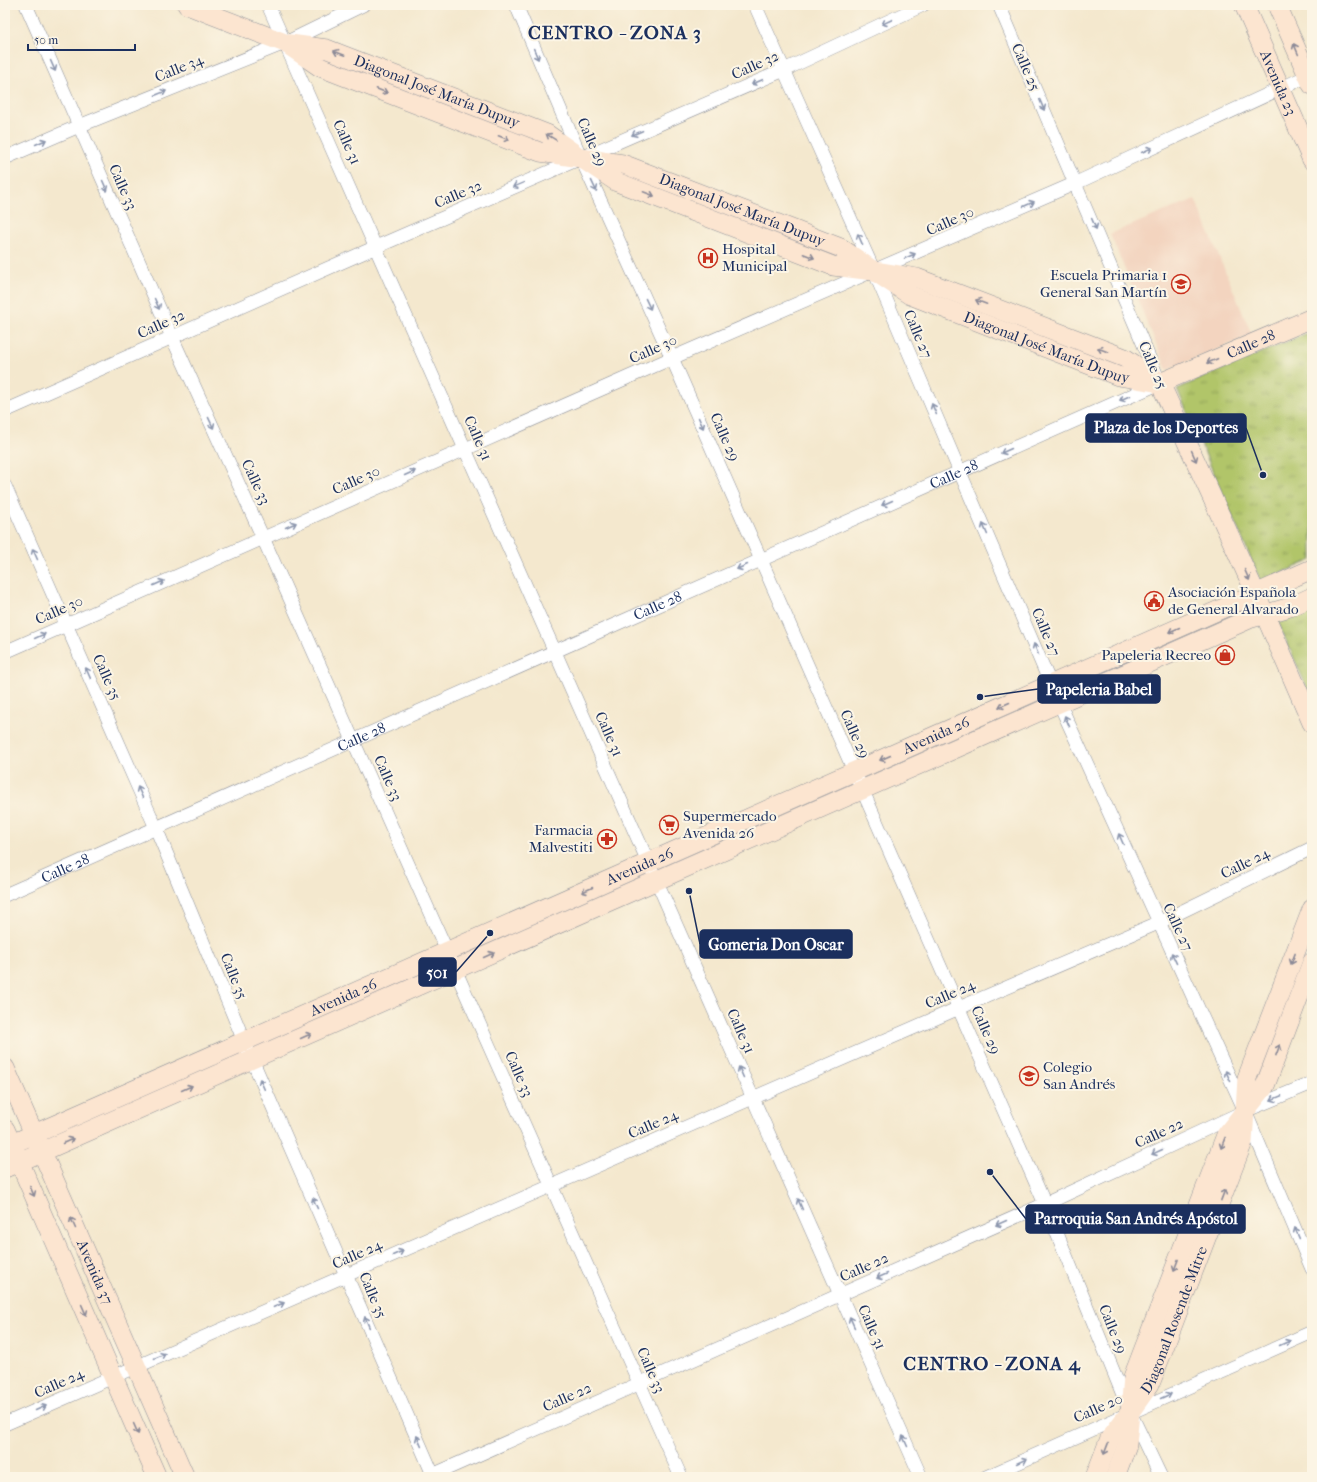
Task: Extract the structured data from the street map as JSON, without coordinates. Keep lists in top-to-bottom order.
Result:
{
  "streets": {
    "main road": [
      "Calle 25",
      "Avenida 23",
      "Diagonal José María Dupuy",
      "Calle 28",
      "Avenida 26",
      "Avenida 37",
      "Diagonal Rosende Mitre"
    ],
    "street": [
      "Calle 32",
      "Calle 34",
      "Calle 31",
      "Calle 29",
      "Calle 33",
      "Calle 30",
      "Calle 27",
      "Calle 35",
      "Calle 24",
      "Calle 22",
      "Calle 20"
    ]
  },
  "crossings": [
    ["Calle 32", "Diagonal José María Dupuy"],
    ["Calle 32", "Calle 31"],
    ["Calle 32", "Calle 29"],
    ["Calle 32", "Calle 33"],
    ["Calle 32", "Calle 27"],
    ["Calle 25", "Diagonal José María Dupuy"],
    ["Calle 25", "Calle 30"],
    ["Calle 25", "Calle 28"],
    ["Calle 25", "Avenida 26"],
    ["Calle 34", "Diagonal José María Dupuy"],
    ["Calle 34", "Calle 31"],
    ["Calle 34", "Calle 33"],
    ["Avenida 23", "Calle 30"],
    ["Diagonal José María Dupuy", "Calle 31"],
    ["Diagonal José María Dupuy", "Calle 29"],
    ["Diagonal José María Dupuy", "Calle 30"],
    ["Diagonal José María Dupuy", "Calle 27"],
    ["Diagonal José María Dupuy", "Calle 28"],
    ["Calle 31", "Calle 30"],
    ["Calle 31", "Calle 28"],
    ["Calle 31", "Avenida 26"],
    ["Calle 31", "Calle 24"],
    ["Calle 31", "Calle 22"],
    ["Calle 29", "Calle 30"],
    ["Calle 29", "Calle 28"],
    ["Calle 29", "Avenida 26"],
    ["Calle 29", "Calle 24"],
    ["Calle 29", "Calle 22"],
    ["Calle 29", "Diagonal Rosende Mitre"],
    ["Calle 29", "Calle 20"],
    ["Calle 33", "Calle 30"],
    ["Calle 33", "Calle 28"],
    ["Calle 33", "Avenida 26"],
    ["Calle 33", "Calle 24"],
    ["Calle 33", "Calle 22"],
    ["Calle 30", "Calle 27"],
    ["Calle 30", "Calle 35"],
    ["Calle 27", "Calle 28"],
    ["Calle 27", "Avenida 26"],
    ["Calle 27", "Calle 24"],
    ["Calle 27", "Calle 22"],
    ["Calle 27", "Diagonal Rosende Mitre"],
    ["Calle 28", "Calle 35"],
    ["Calle 35", "Avenida 26"],
    ["Calle 35", "Calle 24"],
    ["Calle 35", "Calle 22"],
    ["Avenida 26", "Avenida 37"],
    ["Calle 24", "Avenida 37"],
    ["Calle 22", "Diagonal Rosende Mitre"],
    ["Diagonal Rosende Mitre", "Calle 20"]
  ],
  "one_way": [
    "Calle 32",
    "Calle 25",
    "Calle 34",
    "Calle 31",
    "Calle 29",
    "Calle 33",
    "Calle 30",
    "Calle 27",
    "Calle 28",
    "Calle 35",
    "Calle 24",
    "Calle 22",
    "Calle 20"
  ],
  "districts": ["CENTRO - ZONA 3", "CENTRO - ZONA 4"],
  "places": {
    "hospital": ["Hospital Municipal"],
    "school or university": ["Escuela Primaria 1 General San Martín", "Colegio San Andrés"],
    "other": [
      "Plaza de los Deportes",
      "Papeleria Babel",
      "Gomeria Don Oscar",
      "501",
      "Parroquia San Andrés Apóstol"
    ],
    "public building": ["Asociación Española de General Alvarado"],
    "shop": ["Papeleria Recreo"],
    "supermarket": ["Supermercado Avenida 26"],
    "pharmacy": ["Farmacia Malvestiti"]
  },
  "scale_bar": "50 m"
}
